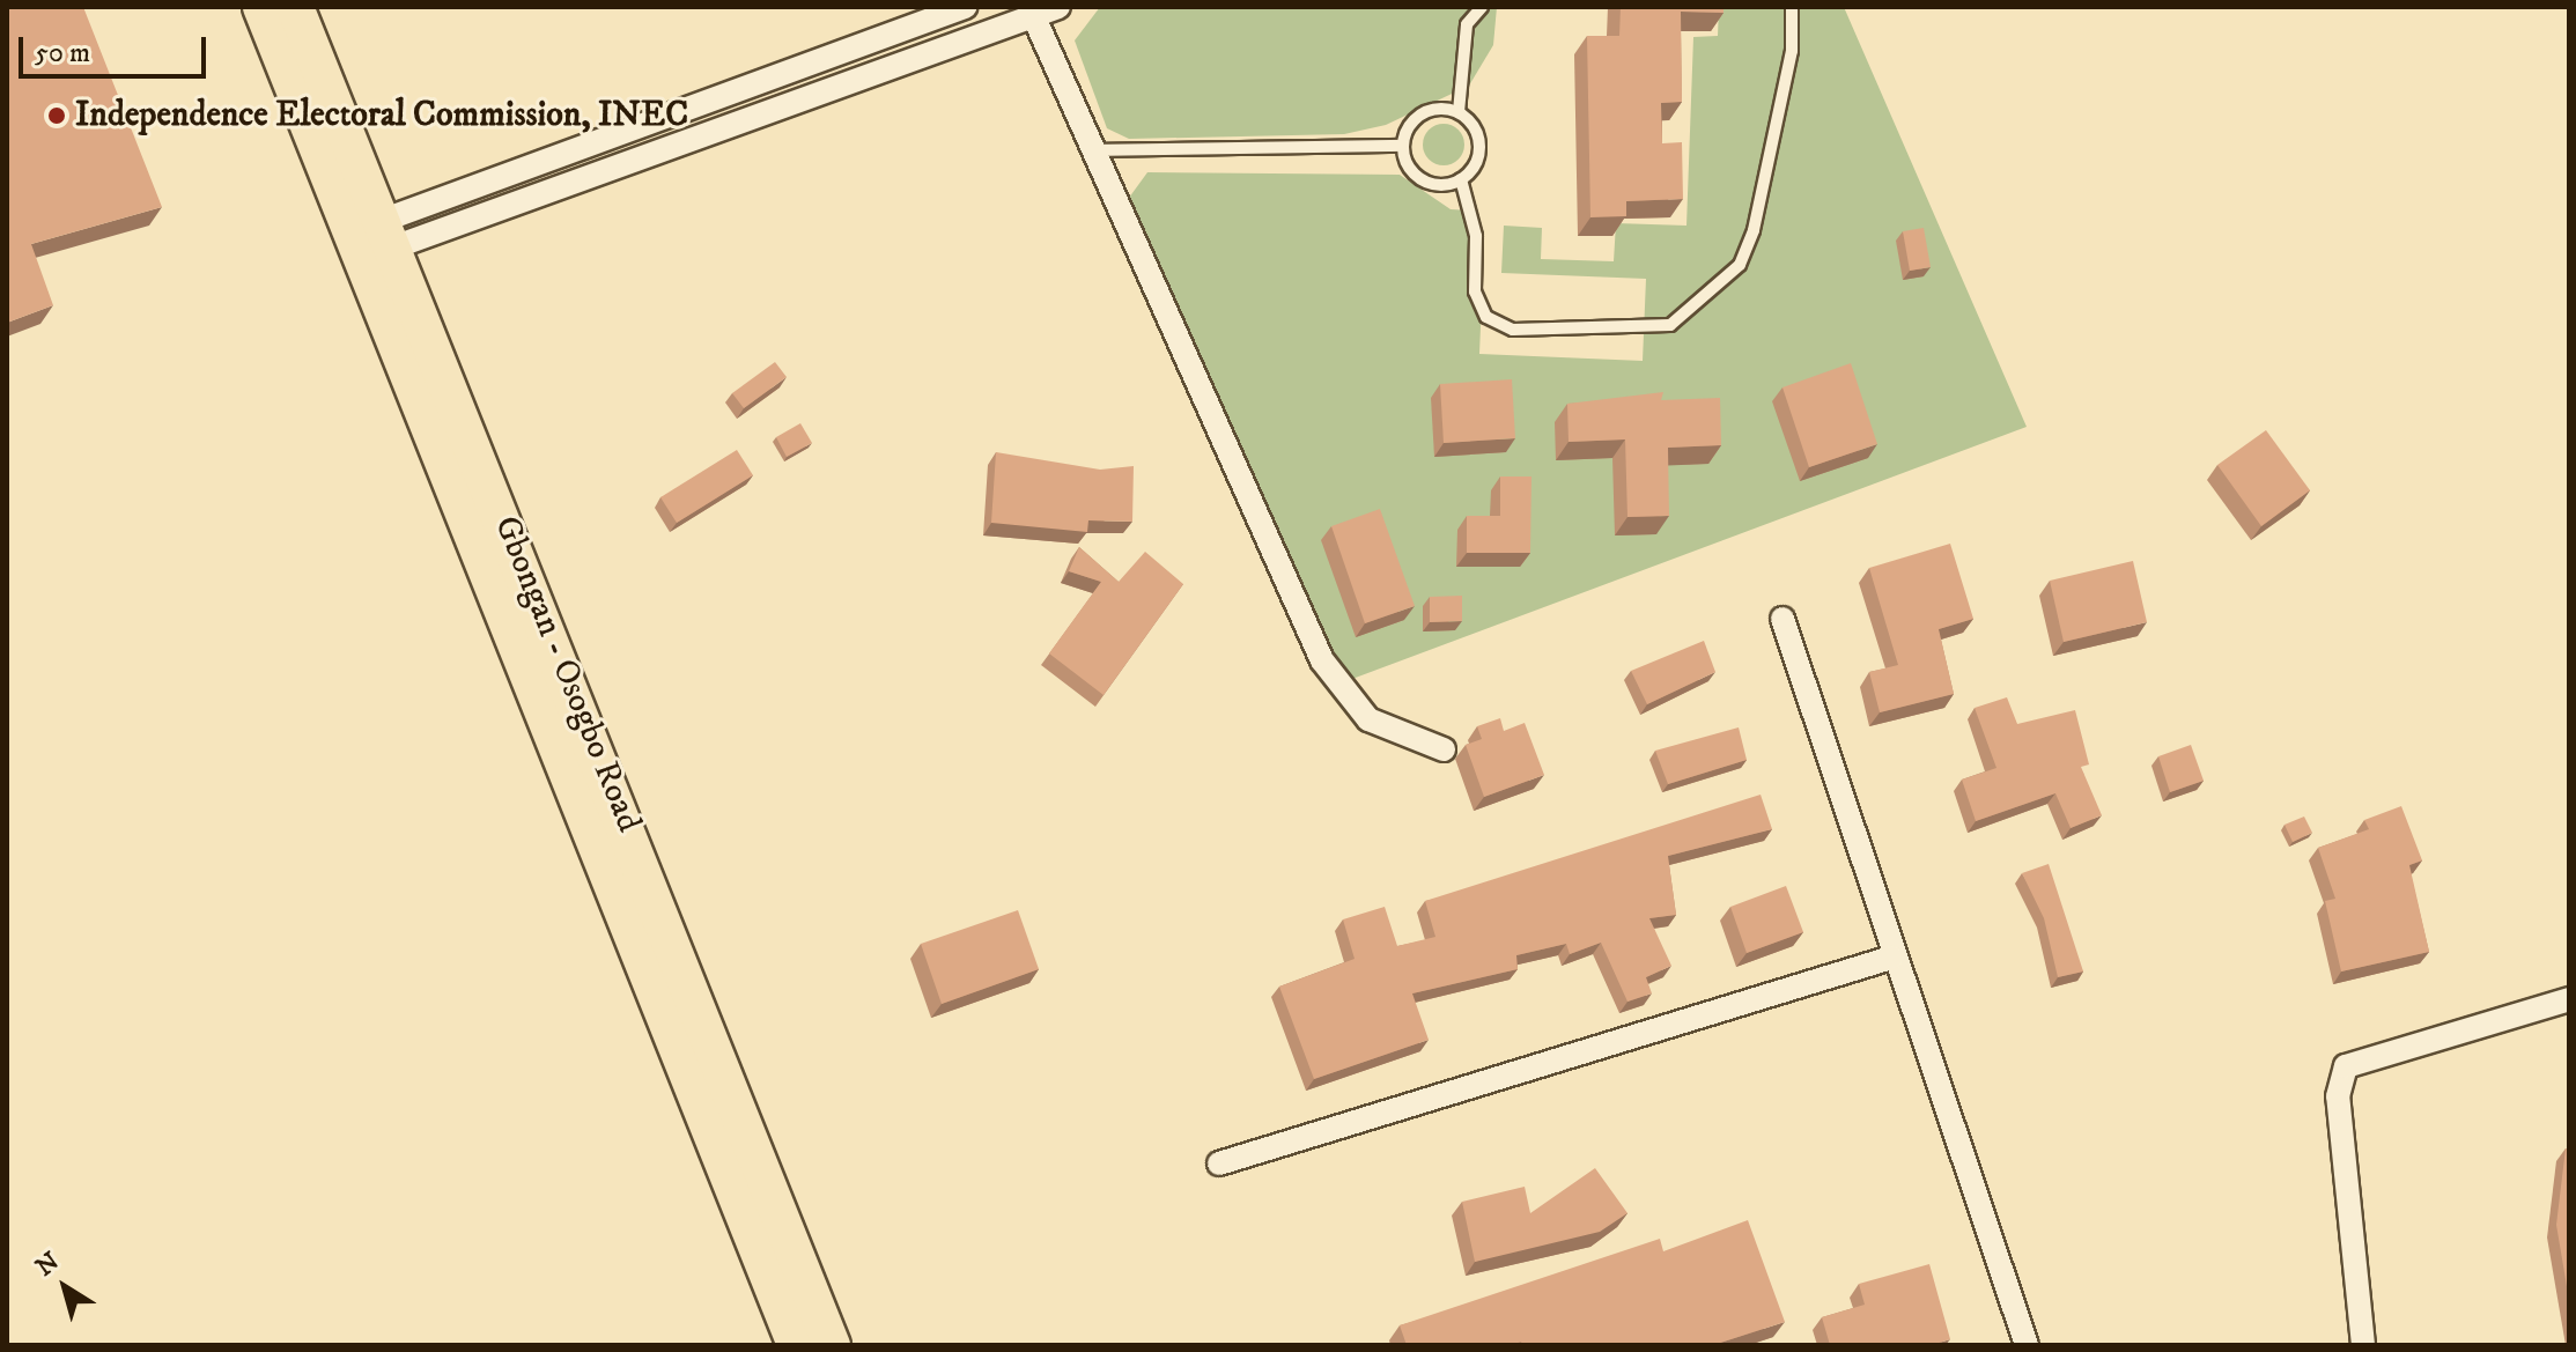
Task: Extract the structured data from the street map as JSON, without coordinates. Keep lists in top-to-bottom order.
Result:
{
  "streets": {
    "main road": ["Gbongan - Osogbo Road"]
  },
  "places": ["Independence Electoral Commission, INEC"],
  "scale_bar": "50 m",
  "north": "top left"
}
